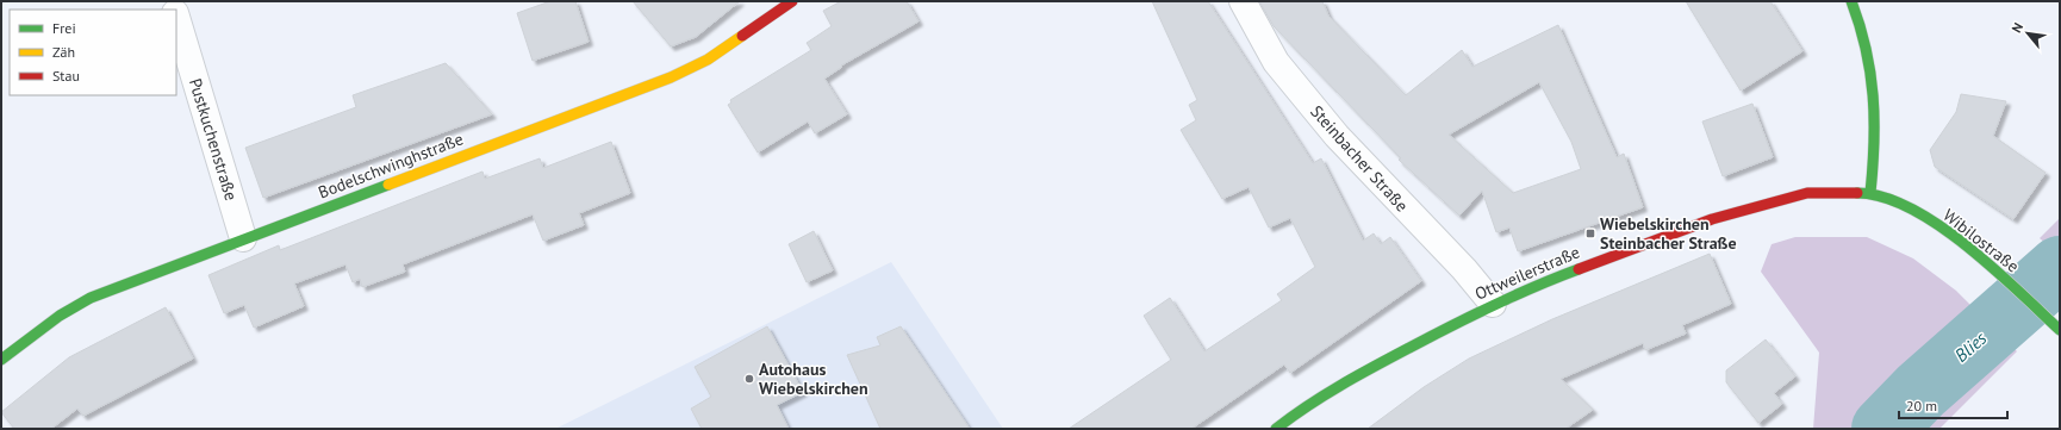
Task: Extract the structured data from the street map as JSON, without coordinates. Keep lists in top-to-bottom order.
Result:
{
  "streets": {
    "main road": ["Bodelschwinghstraße", "Wibilostraße", "Ottweilerstraße"],
    "street": ["Pustkuchenstraße", "Steinbacher Straße"]
  },
  "crossings": [
    ["Pustkuchenstraße", "Bodelschwinghstraße"],
    ["Steinbacher Straße", "Ottweilerstraße"],
    ["Wibilostraße", "Ottweilerstraße"]
  ],
  "water": ["Blies"],
  "places": {
    "transit": ["Wiebelskirchen Steinbacher Straße"],
    "other": ["Autohaus Wiebelskirchen"]
  },
  "legend": ["Frei", "Zäh", "Stau"],
  "scale_bar": "20 m",
  "north": "top left"
}
